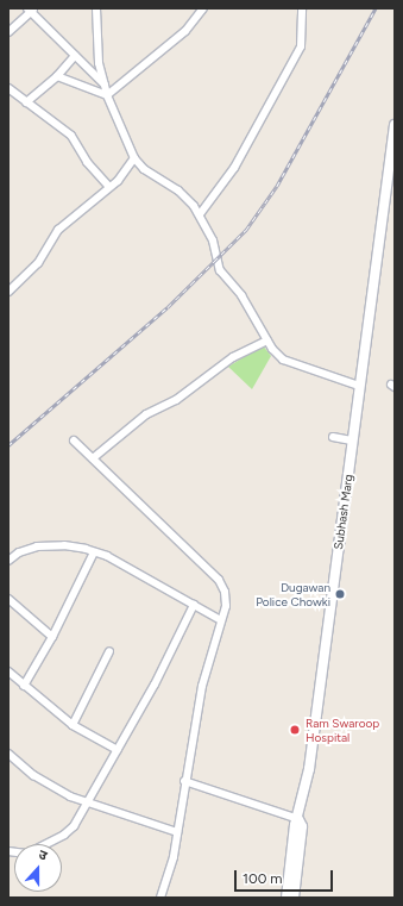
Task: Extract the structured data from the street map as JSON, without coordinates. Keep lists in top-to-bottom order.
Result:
{
  "streets": {
    "main road": ["Subhash Marg"]
  },
  "places": ["Dugawan Police Chowki", "Ram Swaroop Hospital"],
  "scale_bar": "100 m",
  "north": "top"
}
